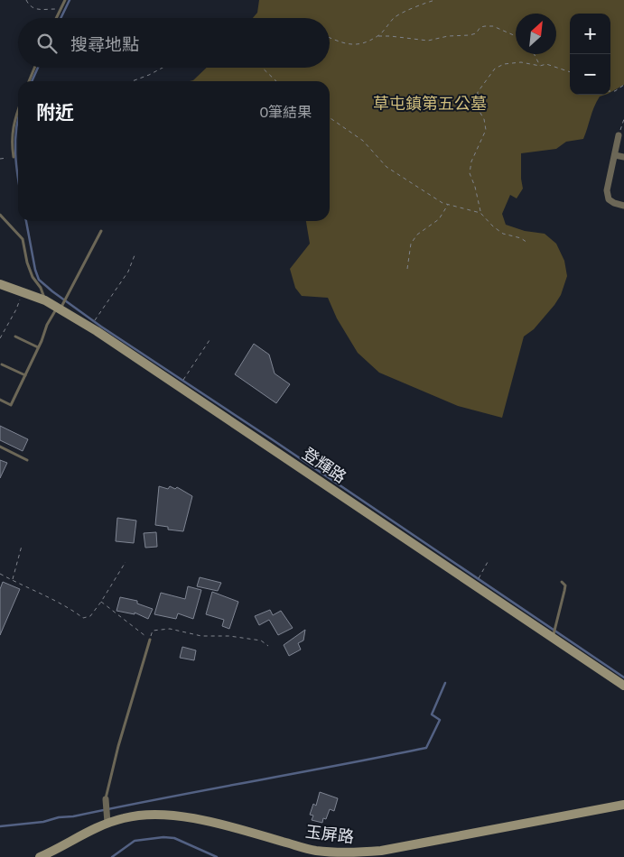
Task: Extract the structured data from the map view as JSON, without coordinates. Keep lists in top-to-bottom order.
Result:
{
  "streets": {
    "street": ["登輝路", "玉屏路"]
  },
  "parks": ["草屯鎮第五公墓"],
  "north": "top right",
  "page": {
    "map_buttons": ["+", "−"],
    "search": "搜尋地點",
    "heading": ["附近", "0筆結果"]
  }
}
